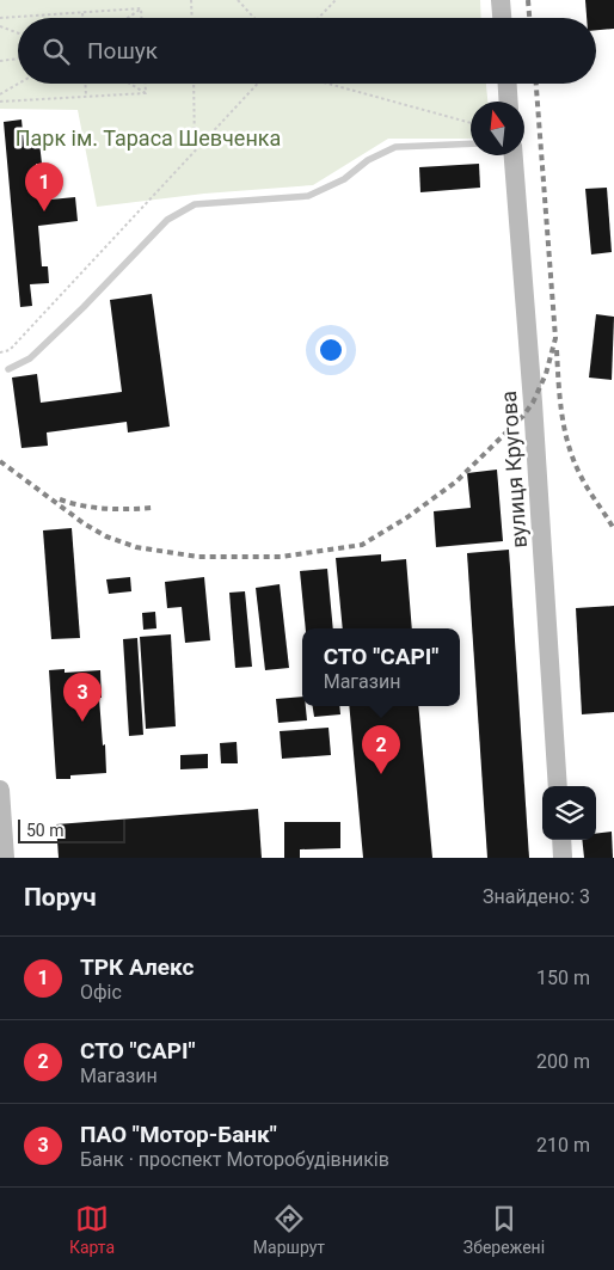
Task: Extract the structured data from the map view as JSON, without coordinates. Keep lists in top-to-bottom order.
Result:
{
  "streets": {
    "street": ["вулиця Кругова"]
  },
  "parks": ["Парк ім. Тараса Шевченка"],
  "scale_bar": "50 m",
  "north": "top",
  "page": {
    "search": "Пошук",
    "pins": ["1", "3", "2"],
    "popup": ["СТО \"CAPI\"", "Магазин"],
    "scale": "50 m",
    "heading": ["Поруч", "Знайдено: 3"],
    "list": [
      {
        "mark": "1",
        "name": "ТРК Алекс",
        "note": "Офіс",
        "value": "150 m"
      },
      {
        "mark": "2",
        "name": "СТО \"CAPI\"",
        "note": "Магазин",
        "value": "200 m"
      },
      {
        "mark": "3",
        "name": "ПАО \"Мотор-Банк\"",
        "note": "Банк · проспект Моторобудівників",
        "value": "210 m"
      }
    ],
    "nav": ["Карта", "Маршрут", "Збережені"]
  }
}
